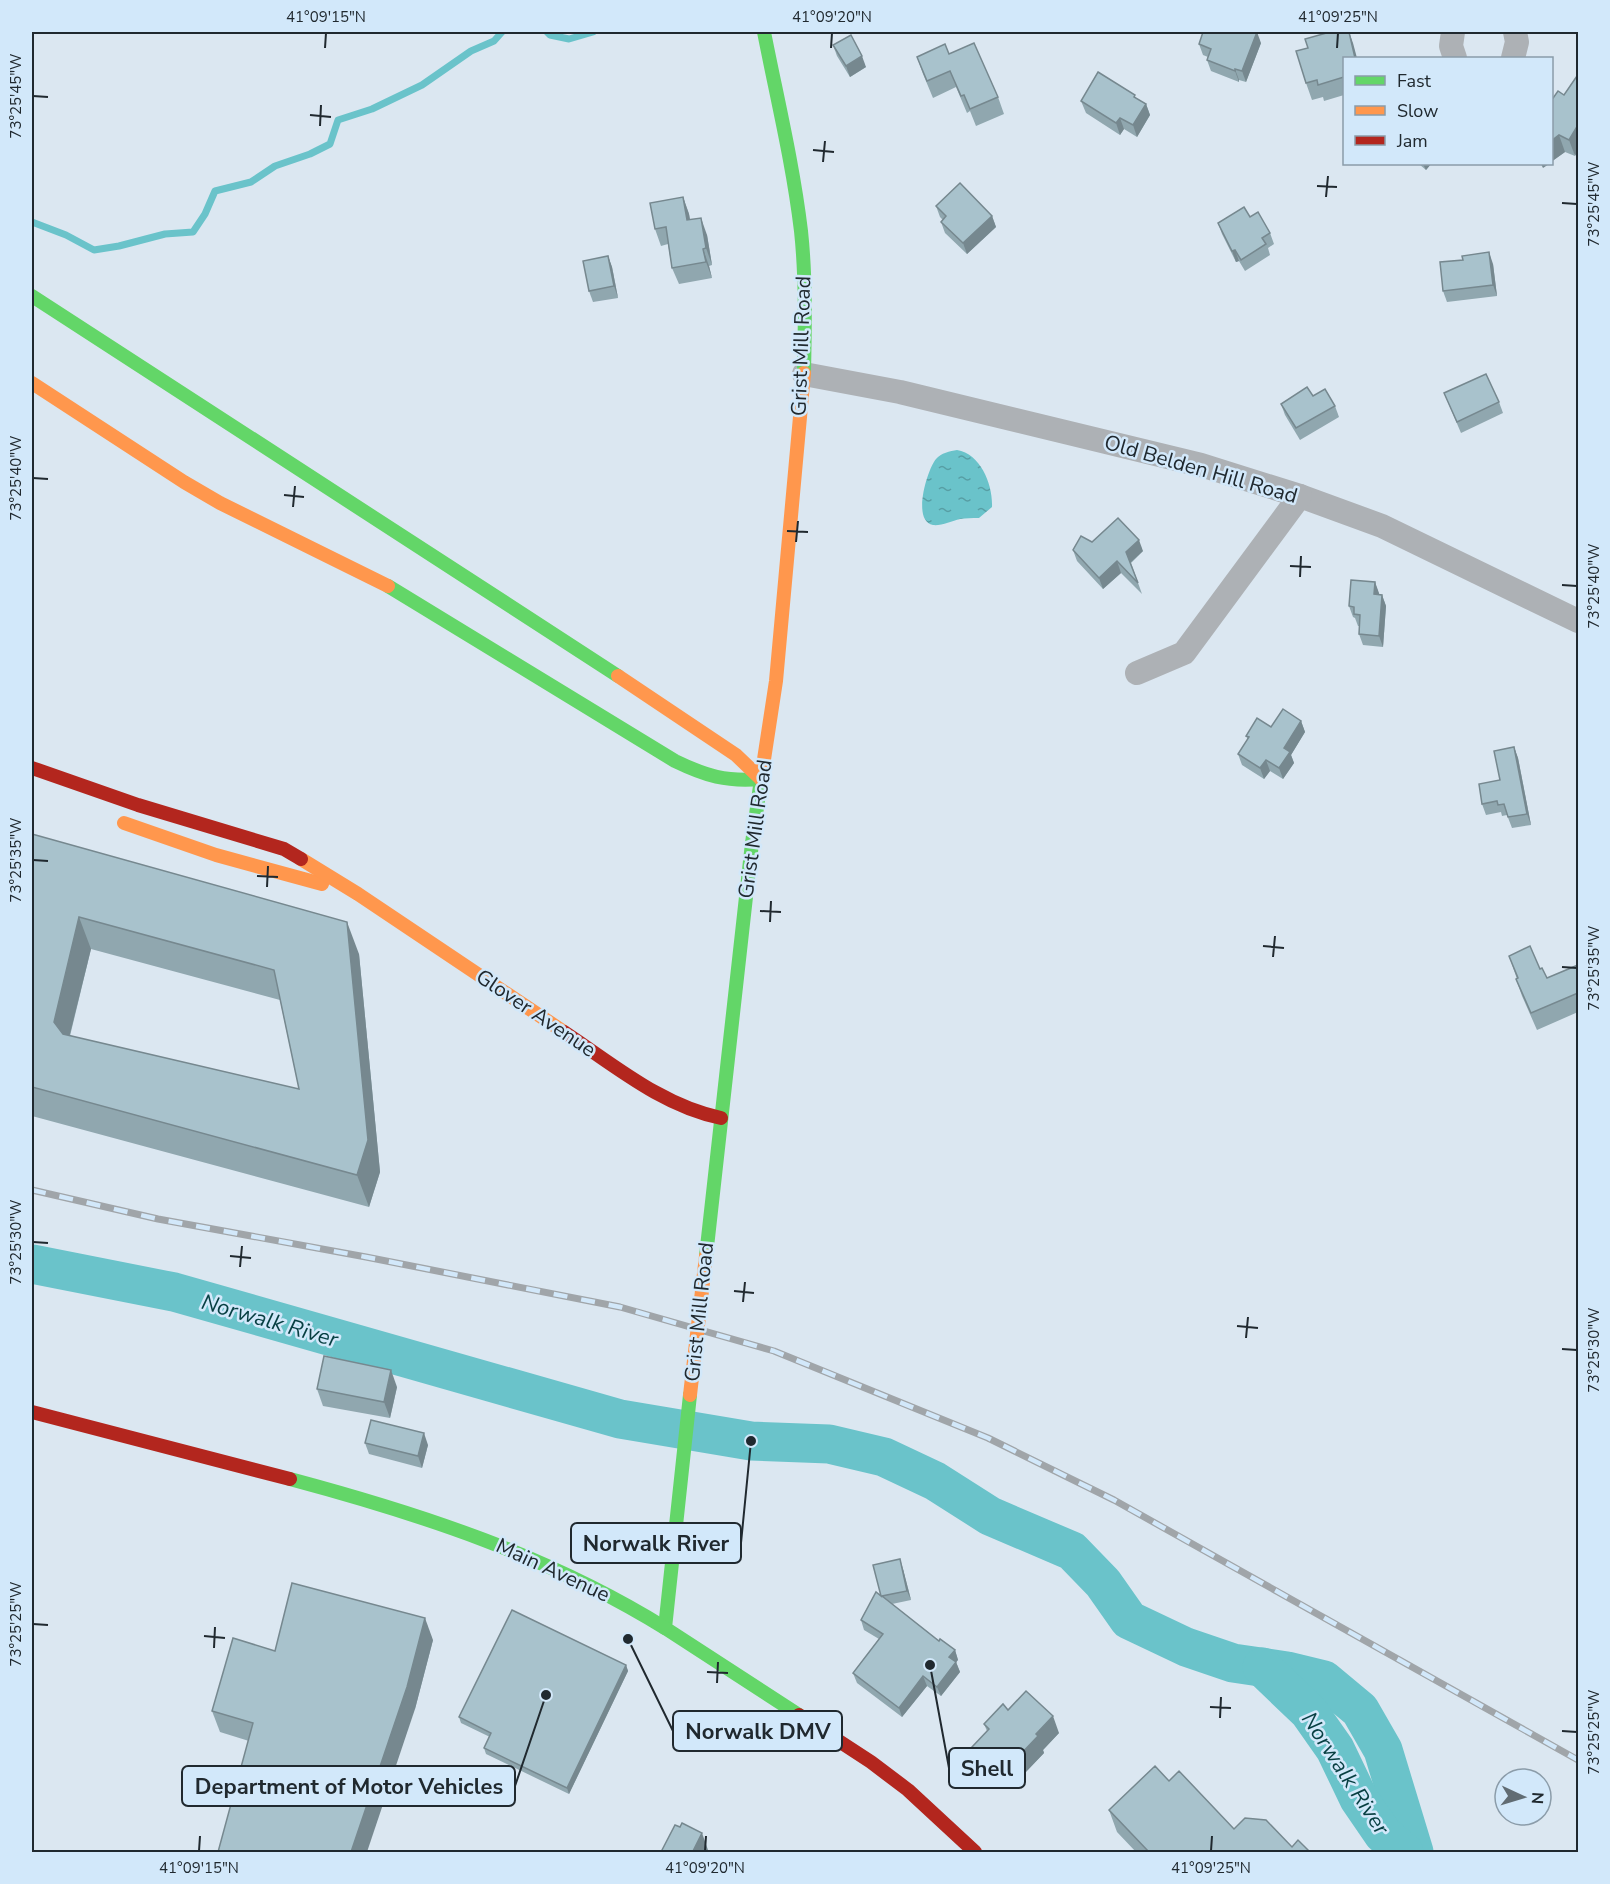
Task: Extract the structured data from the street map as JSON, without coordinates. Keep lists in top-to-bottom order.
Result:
{
  "streets": {
    "main road": ["Grist Mill Road", "Glover Avenue", "Main Avenue"],
    "street": ["Old Belden Hill Road"]
  },
  "crossings": [
    ["Grist Mill Road", "Old Belden Hill Road"],
    ["Grist Mill Road", "Glover Avenue"],
    ["Grist Mill Road", "Main Avenue"]
  ],
  "water": ["Norwalk River"],
  "places": [
    "Norwalk River",
    "Norwalk DMV",
    "Shell",
    "Department of Motor Vehicles"
  ],
  "legend": ["Fast", "Slow", "Jam"],
  "north": "right",
  "coordinates": [
    "41°09'15\"N",
    "41°09'20\"N",
    "41°09'25\"N",
    "73°25'45\"W",
    "73°25'40\"W",
    "73°25'35\"W",
    "73°25'30\"W",
    "73°25'25\"W"
  ]
}
